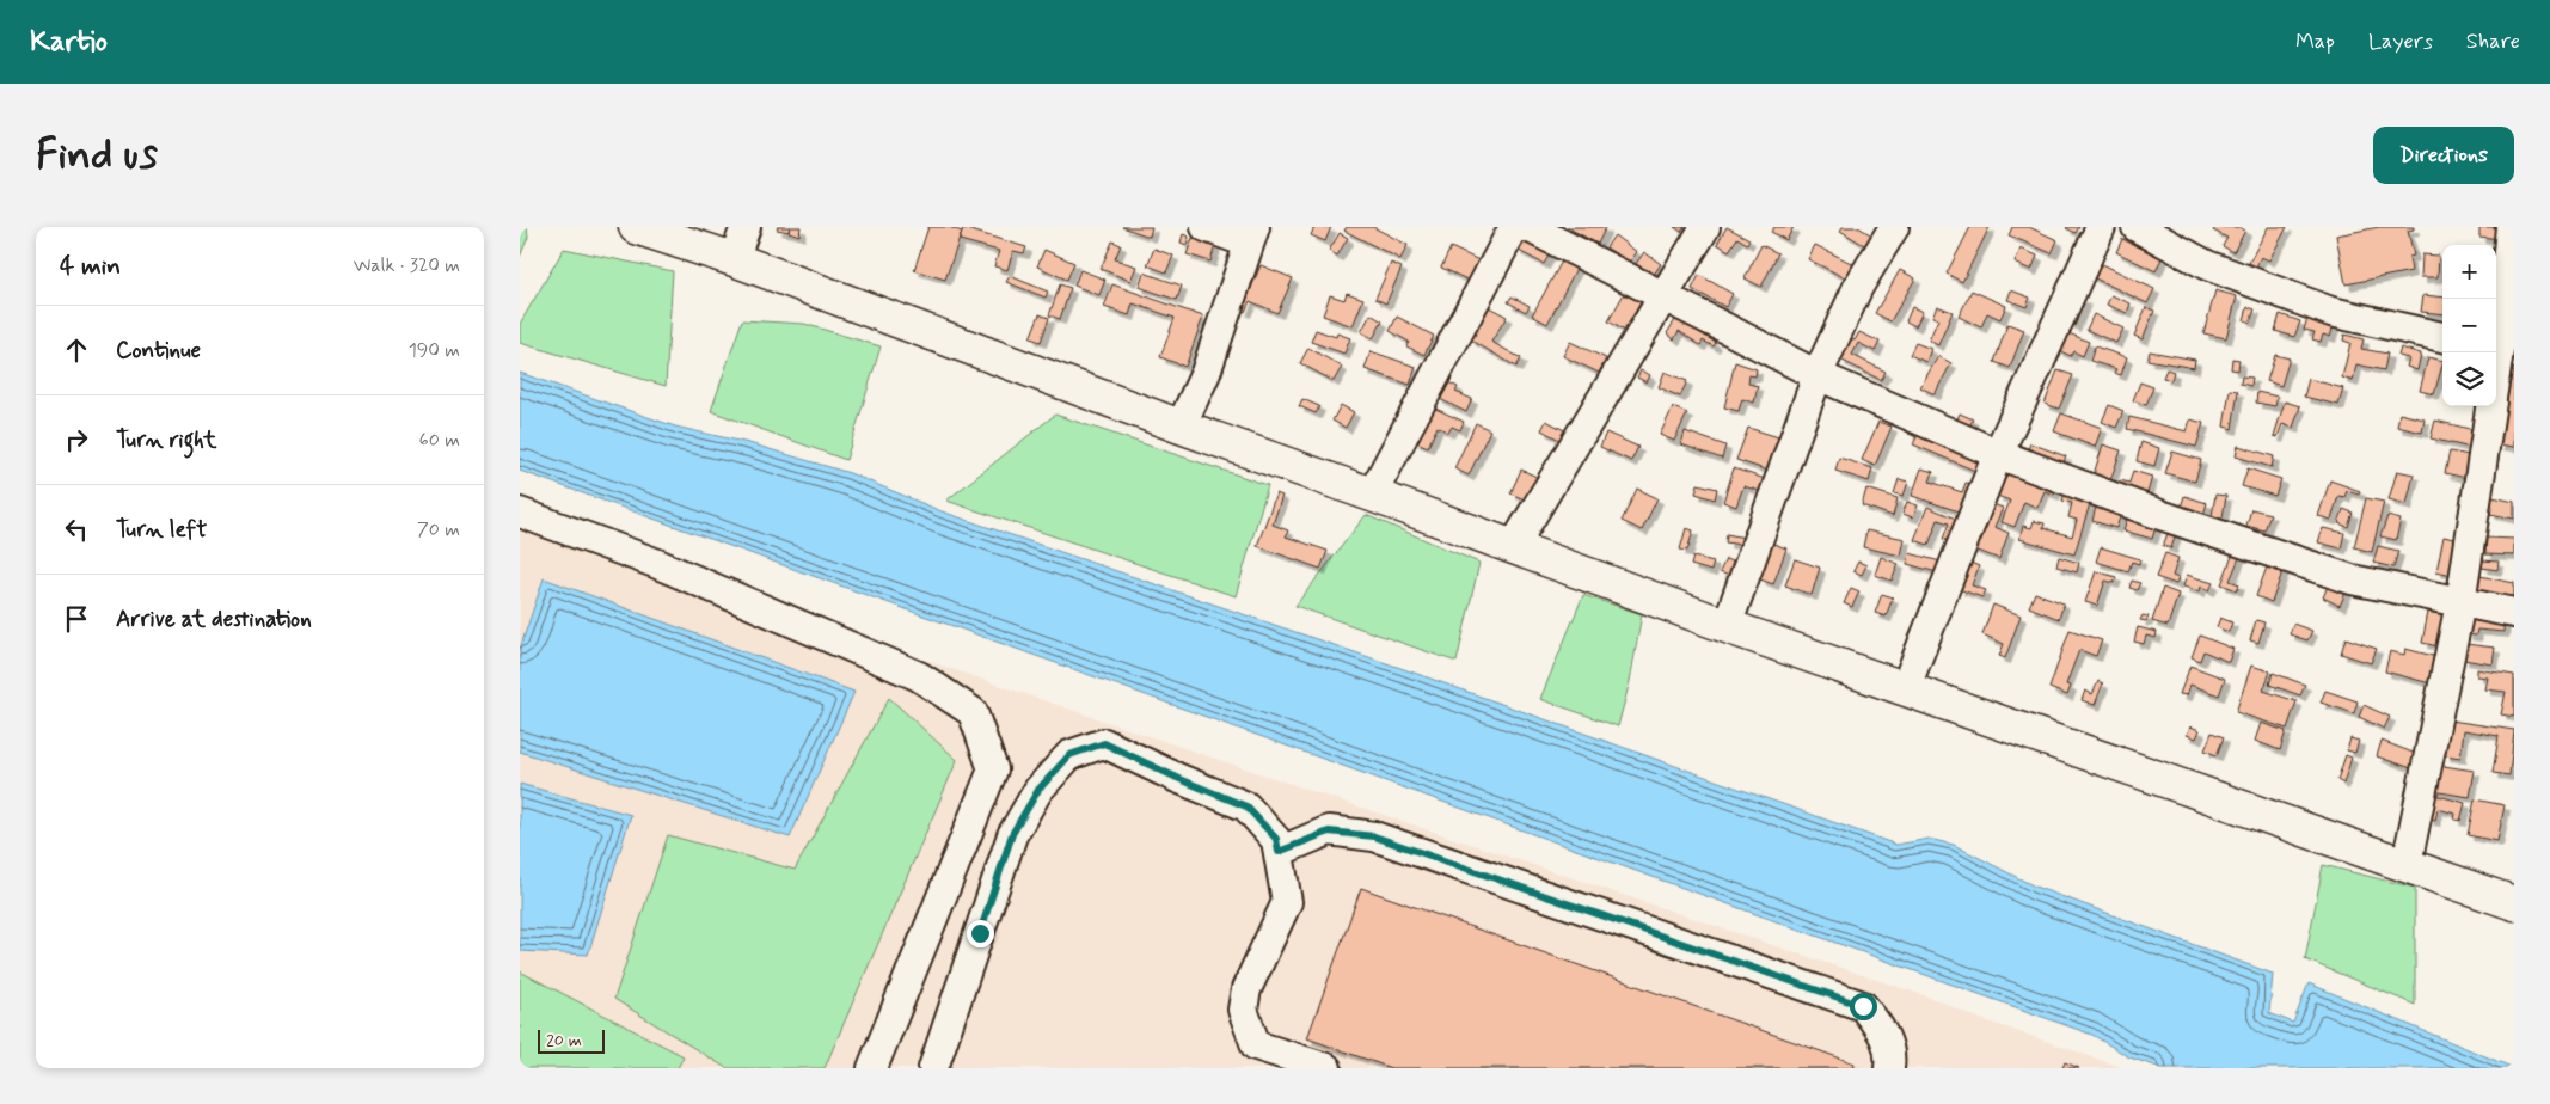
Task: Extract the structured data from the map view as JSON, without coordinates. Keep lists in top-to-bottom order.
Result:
{
  "scale_bar": "20 m",
  "page": {
    "header": "Kartio",
    "nav": ["Map", "Layers", "Share"],
    "buttons": "Directions",
    "title": "Find us",
    "heading": ["4 min", "Walk · 320 m"],
    "map_buttons": ["+", "−"],
    "list": [
      ["Continue", "190 m"],
      ["Turn right", "60 m"],
      ["Turn left", "70 m"],
      "Arrive at destination"
    ],
    "scale": "20 m"
  }
}
